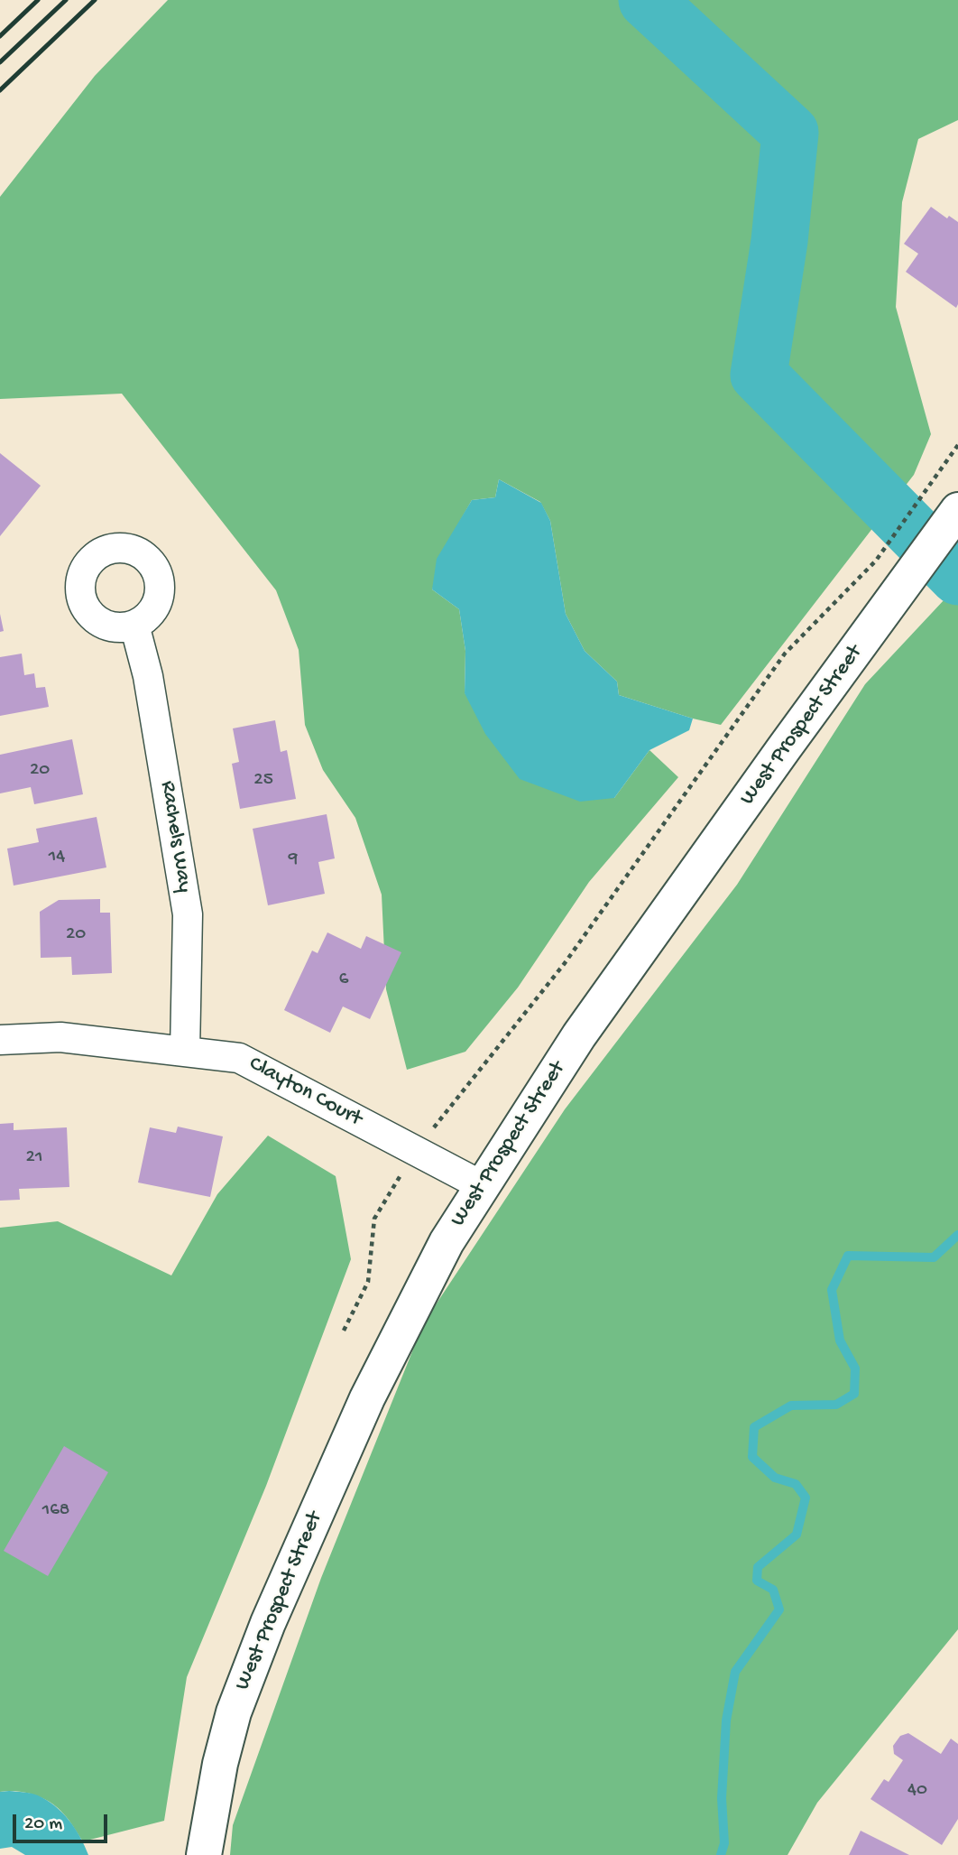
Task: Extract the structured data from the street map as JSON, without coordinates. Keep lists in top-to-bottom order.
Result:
{
  "streets": {
    "street": ["West Prospect Street", "Rachels Way", "Clayton Court"]
  },
  "crossings": [
    ["West Prospect Street", "Clayton Court"],
    ["Rachels Way", "Clayton Court"]
  ],
  "house_numbers": [
    "20",
    "25",
    "14",
    "9",
    "20",
    "6",
    "21",
    "168",
    "40"
  ],
  "scale_bar": "20 m"
}
